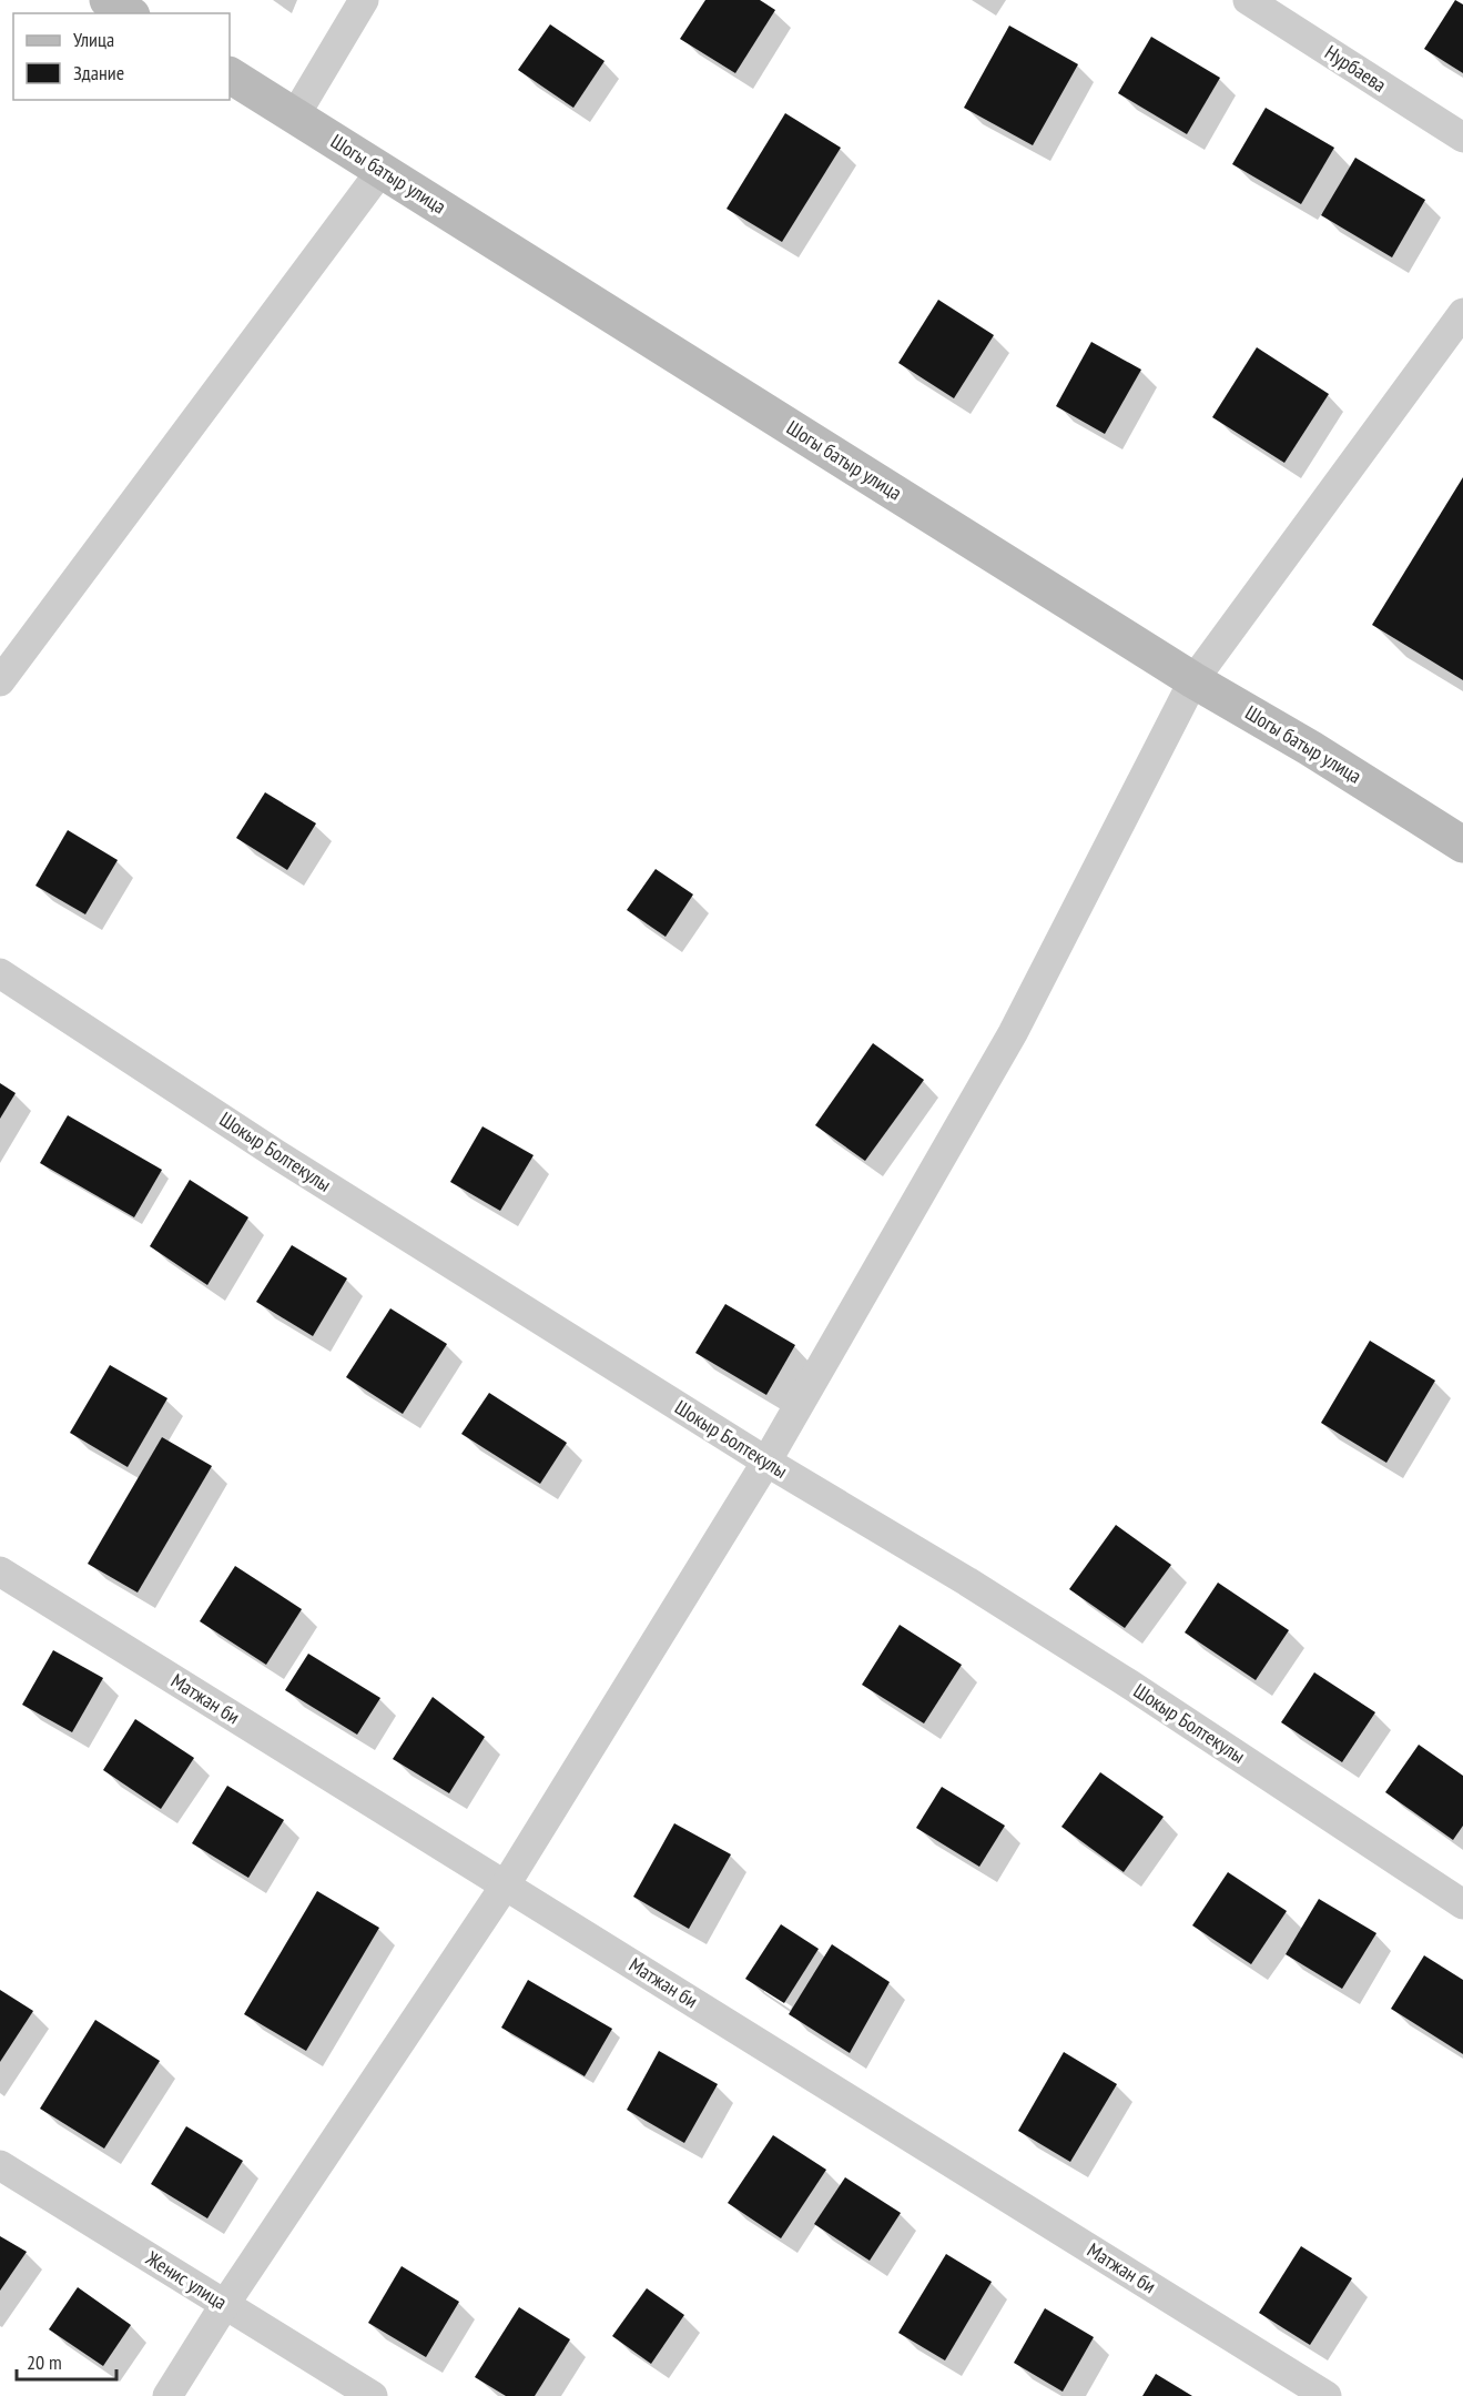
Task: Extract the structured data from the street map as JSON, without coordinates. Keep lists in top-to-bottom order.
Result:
{
  "streets": {
    "street": [
      "Нурбаева",
      "Шогы батыр улица",
      "Шокыр Болтекулы",
      "Матжан би",
      "Женис улица"
    ]
  },
  "legend": ["Улица", "Здание"],
  "scale_bar": "20 m"
}
